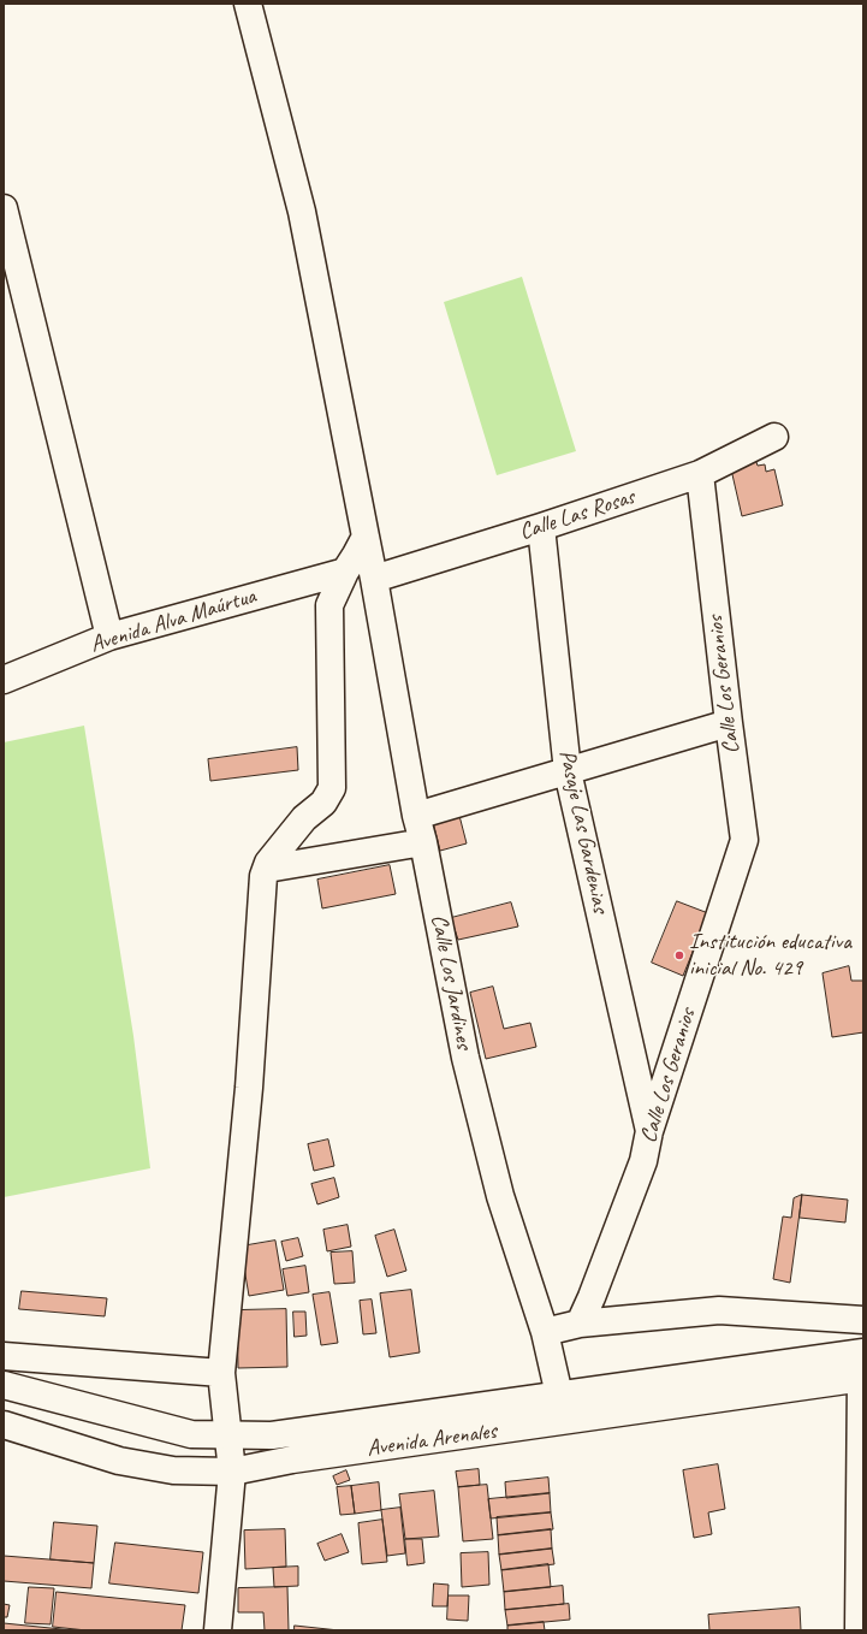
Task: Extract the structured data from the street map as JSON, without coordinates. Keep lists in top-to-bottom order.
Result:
{
  "streets": {
    "street": [
      "Calle Las Rosas",
      "Avenida Alva Maúrtua",
      "Calle Los Geranios",
      "Pasaje Las Gardenias",
      "Calle Los Jardines",
      "Avenida Arenales"
    ]
  },
  "crossings": [
    ["Calle Las Rosas", "Calle Los Geranios"],
    ["Calle Las Rosas", "Pasaje Las Gardenias"],
    ["Calle Las Rosas", "Calle Los Jardines"],
    ["Calle Los Geranios", "Pasaje Las Gardenias"],
    ["Calle Los Jardines", "Avenida Arenales"]
  ],
  "places": ["Institución educativa inicial No. 429"]
}
